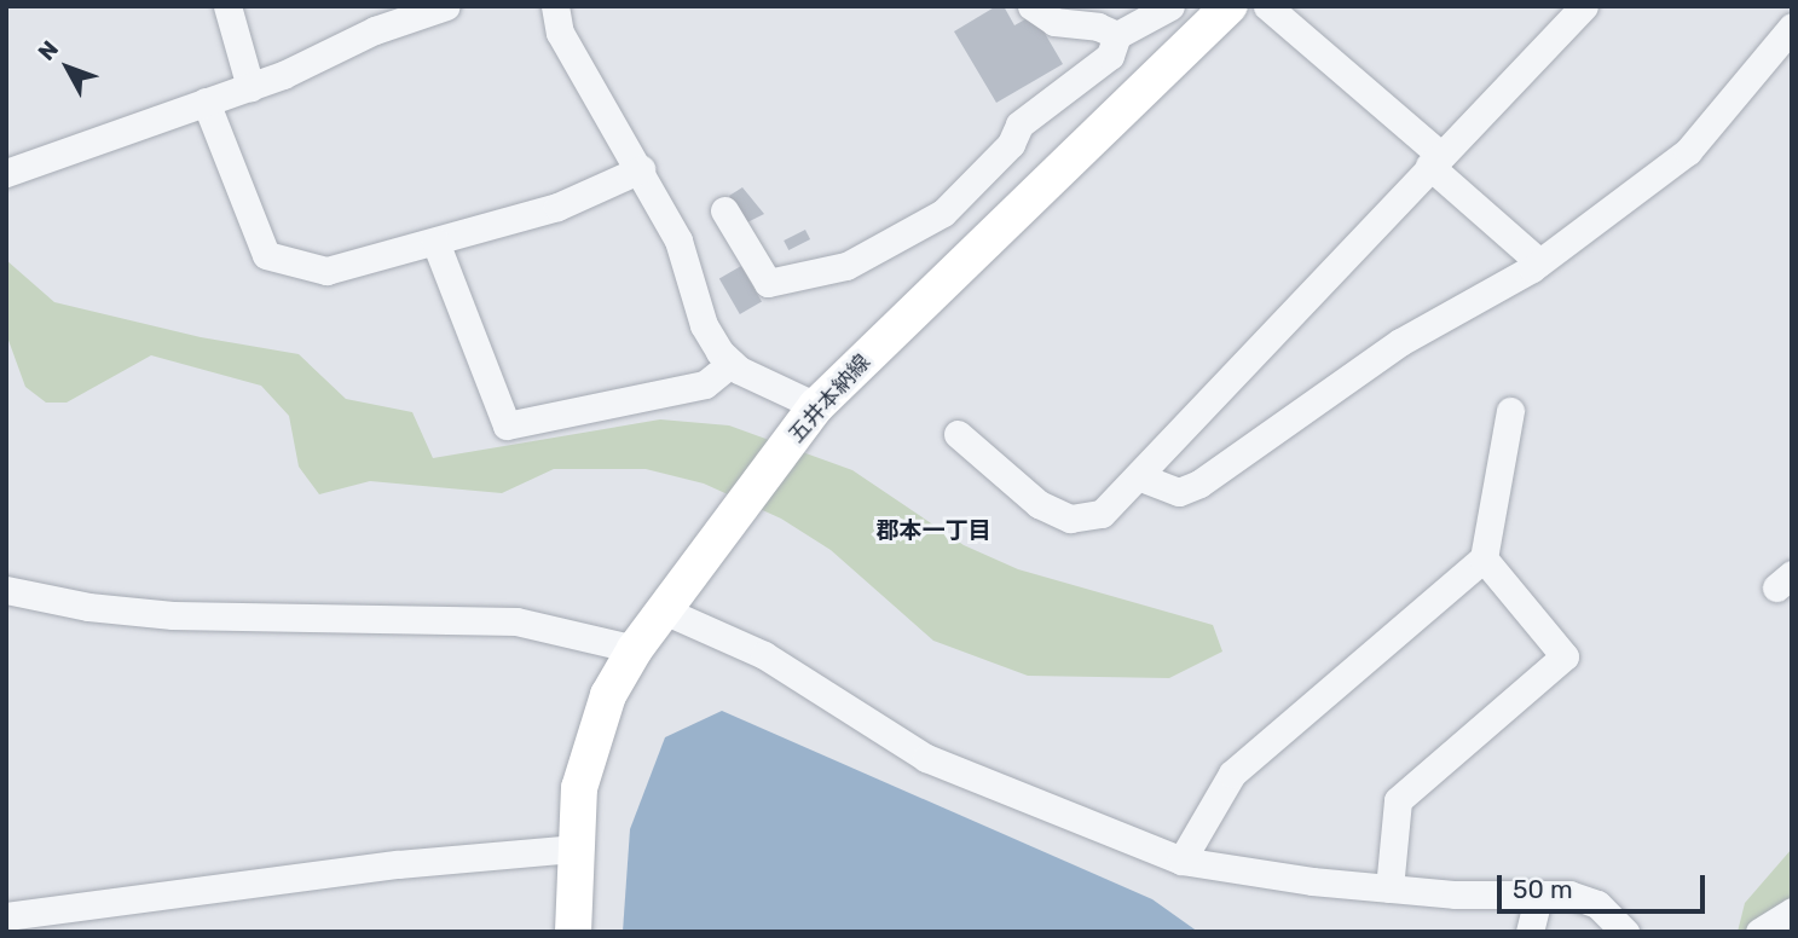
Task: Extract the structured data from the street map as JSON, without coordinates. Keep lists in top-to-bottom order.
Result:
{
  "streets": {
    "main road": ["五井本納線"]
  },
  "districts": ["郡本一丁目"],
  "scale_bar": "50 m",
  "north": "top left"
}
